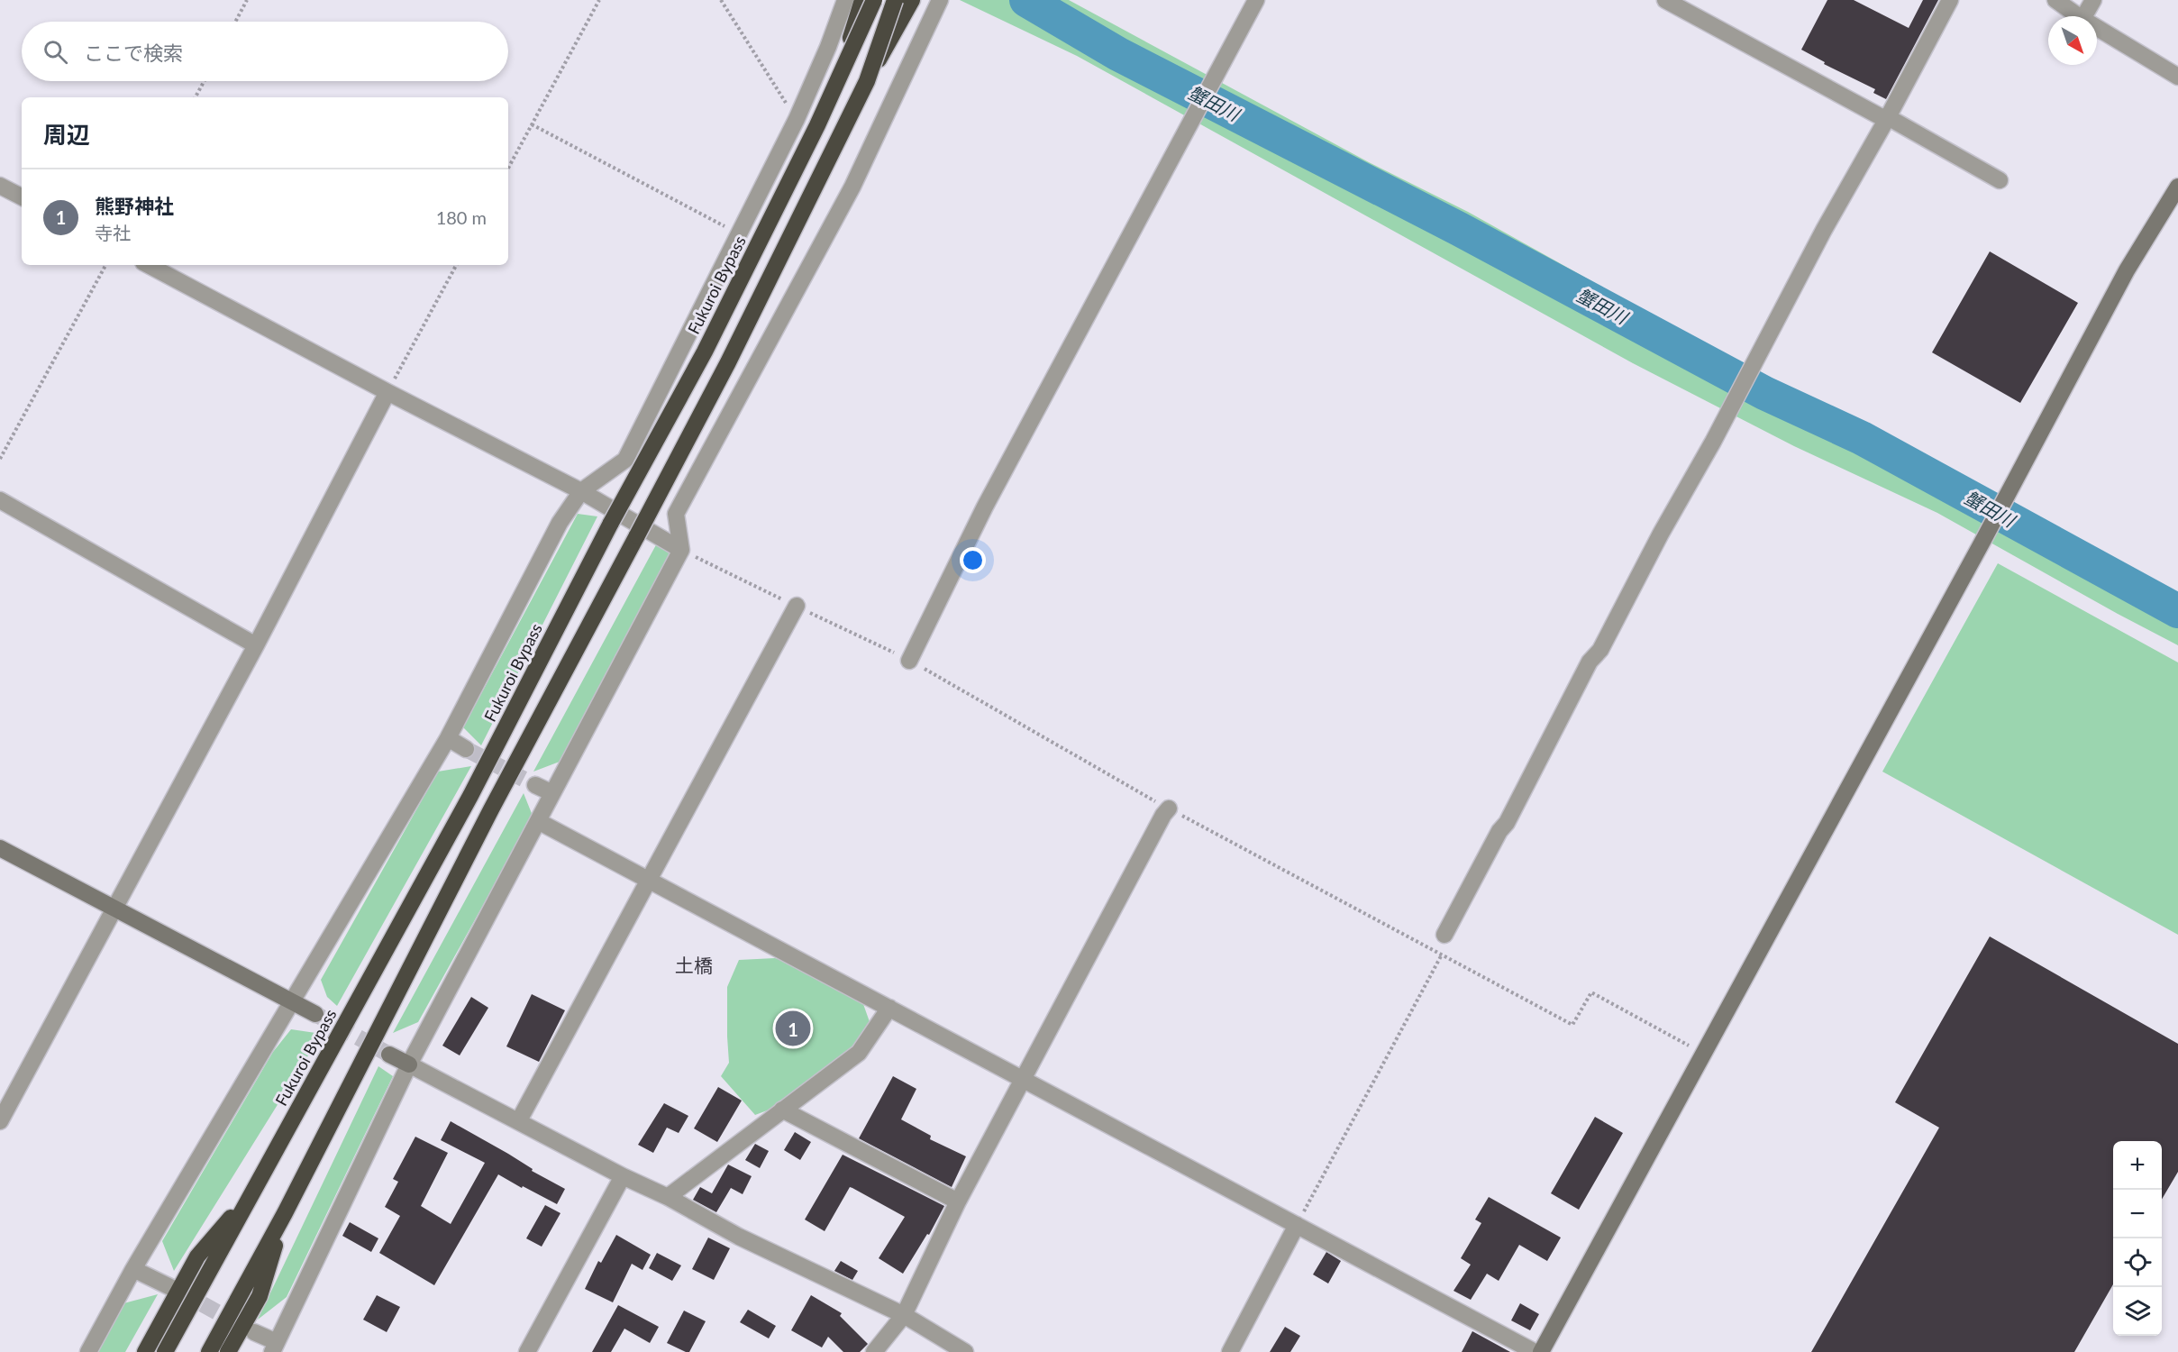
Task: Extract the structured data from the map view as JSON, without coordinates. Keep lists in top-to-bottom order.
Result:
{
  "streets": {
    "highway": ["Fukuroi Bypass"]
  },
  "districts": ["土橋"],
  "water": ["蟹田川"],
  "north": "bottom right",
  "page": {
    "search": "ここで検索",
    "heading": "周辺",
    "list": [
      {
        "mark": "1",
        "name": "熊野神社",
        "note": "寺社",
        "value": "180 m"
      }
    ],
    "pins": "1",
    "map_buttons": ["+", "−"]
  }
}
